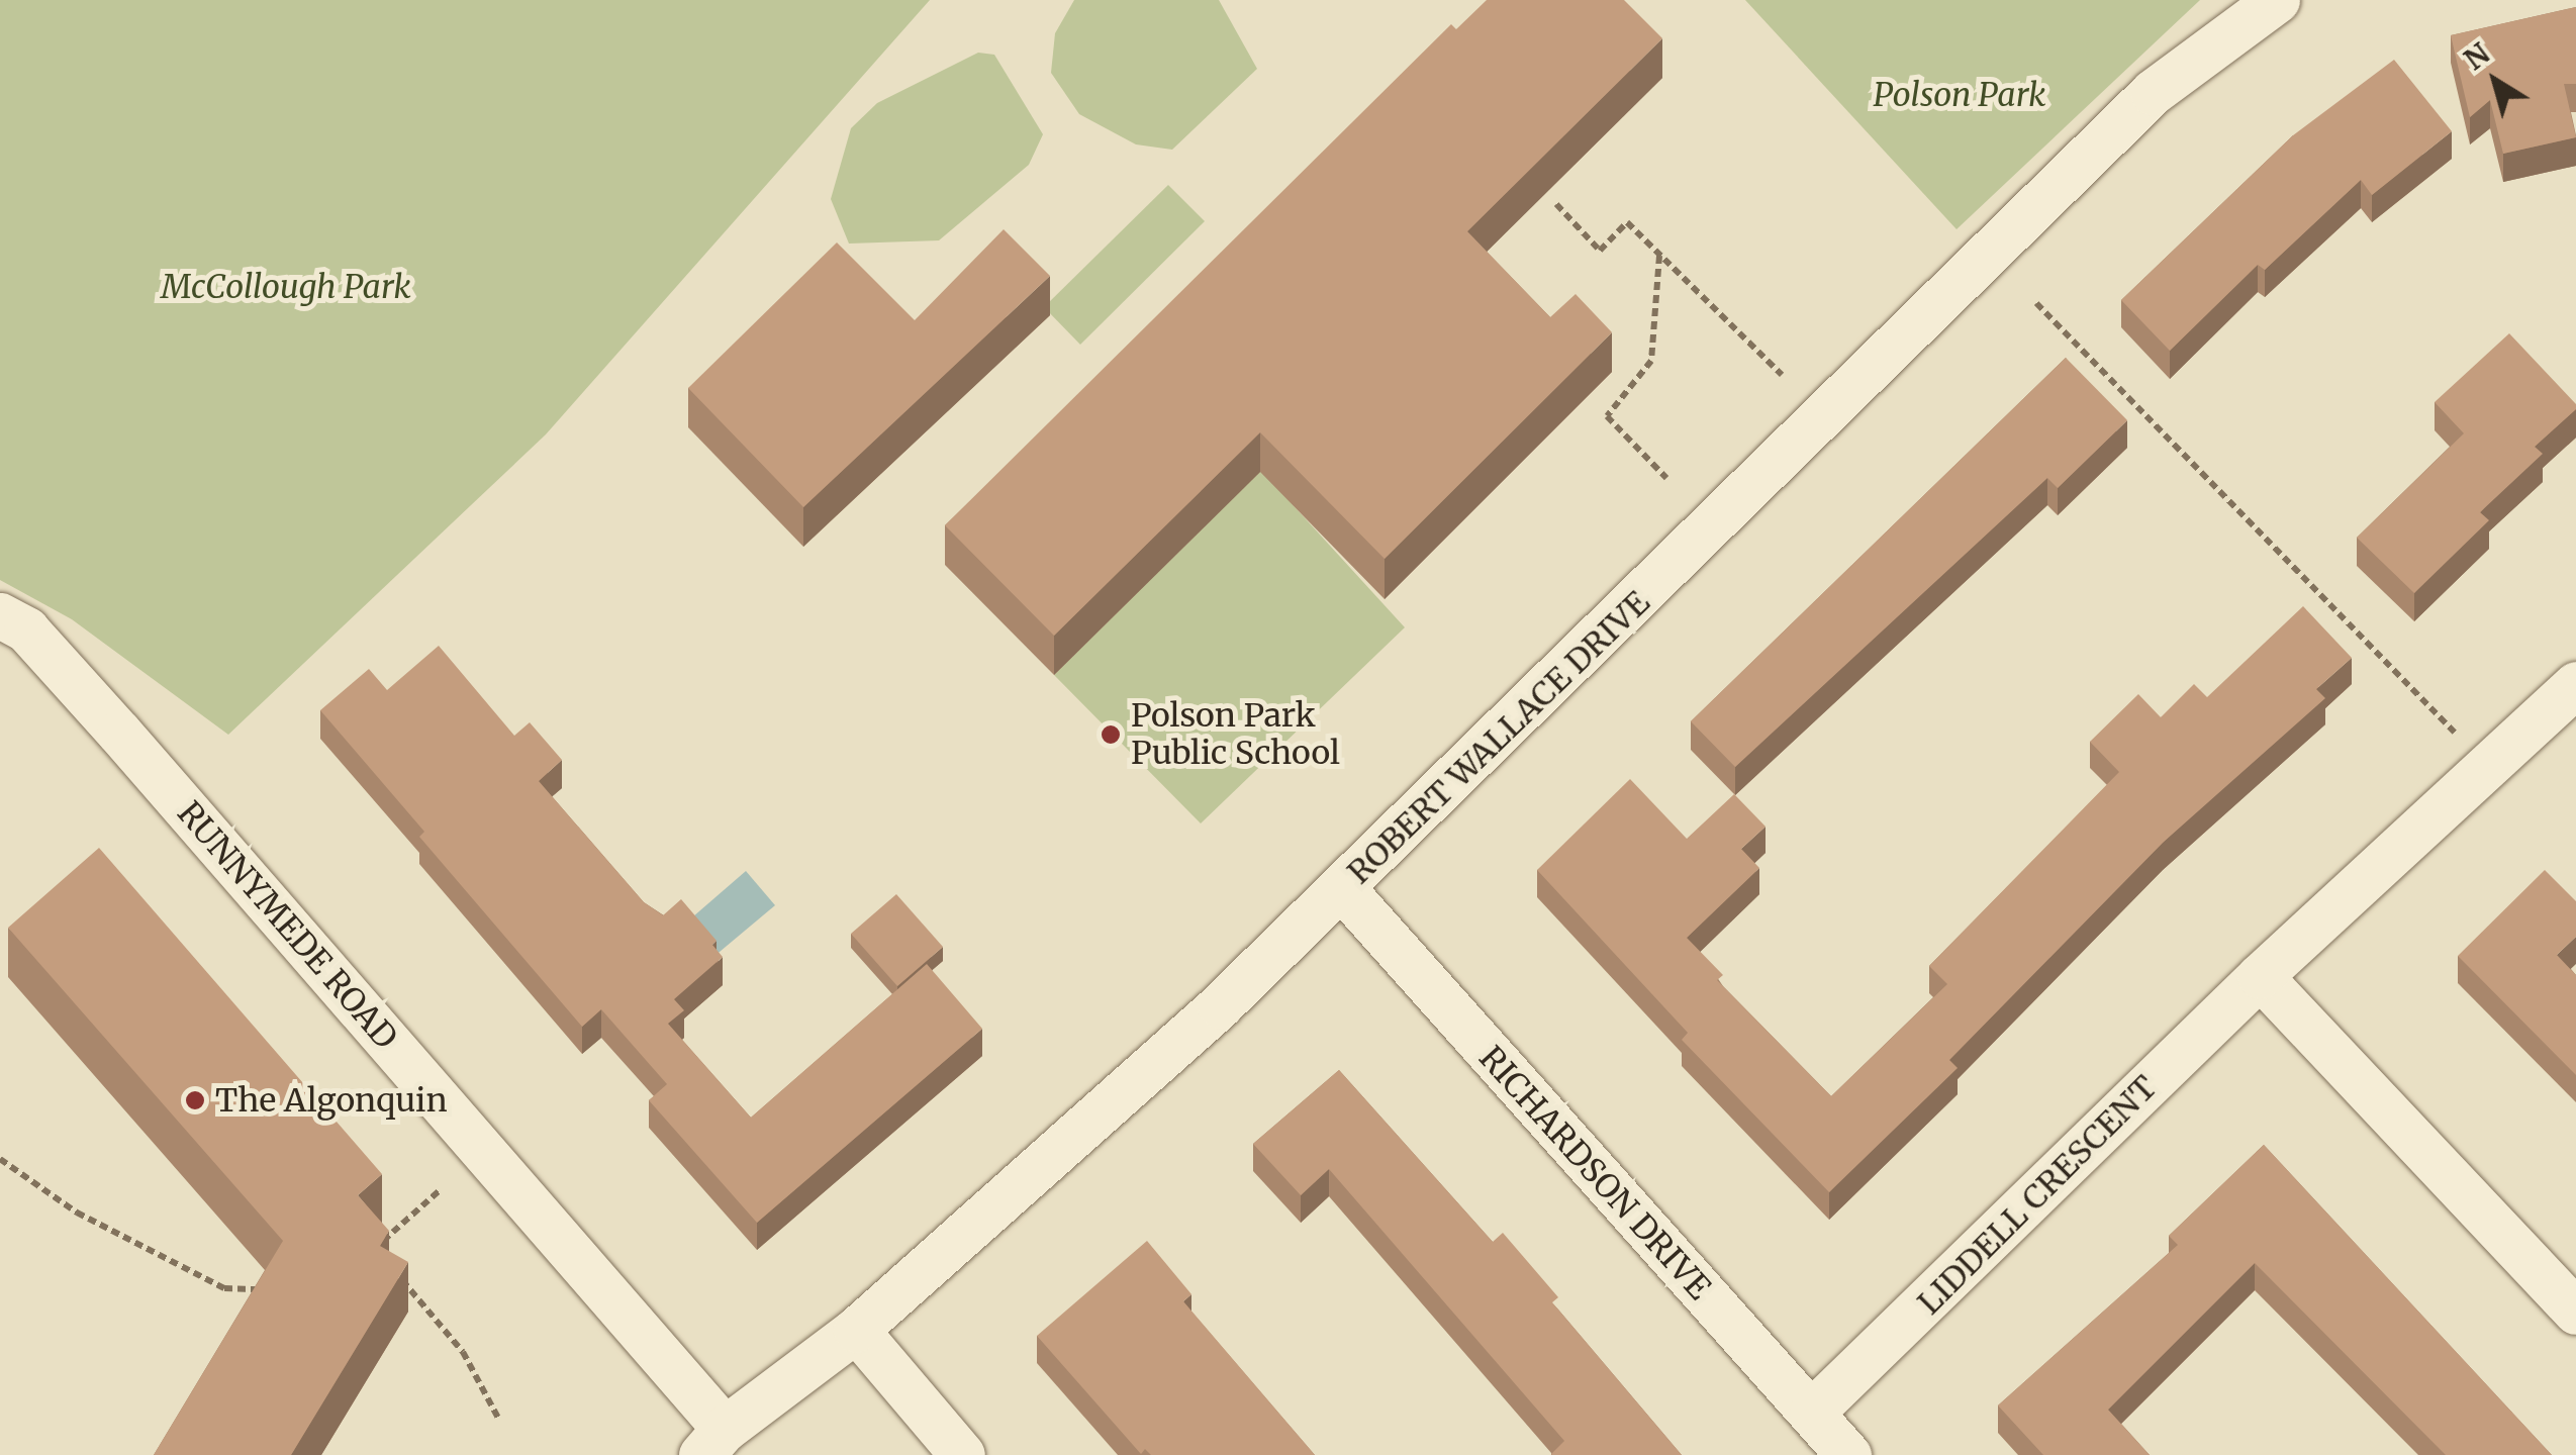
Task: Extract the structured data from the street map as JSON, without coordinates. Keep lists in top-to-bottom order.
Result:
{
  "streets": {
    "street": [
      "ROBERT WALLACE DRIVE",
      "RUNNYMEDE ROAD",
      "RICHARDSON DRIVE",
      "LIDDELL CRESCENT"
    ]
  },
  "crossings": [
    ["ROBERT WALLACE DRIVE", "RUNNYMEDE ROAD"],
    ["ROBERT WALLACE DRIVE", "RICHARDSON DRIVE"],
    ["RICHARDSON DRIVE", "LIDDELL CRESCENT"]
  ],
  "parks": ["Polson Park", "McCollough Park"],
  "places": ["Polson Park Public School", "The Algonquin"],
  "north": "top left"
}
